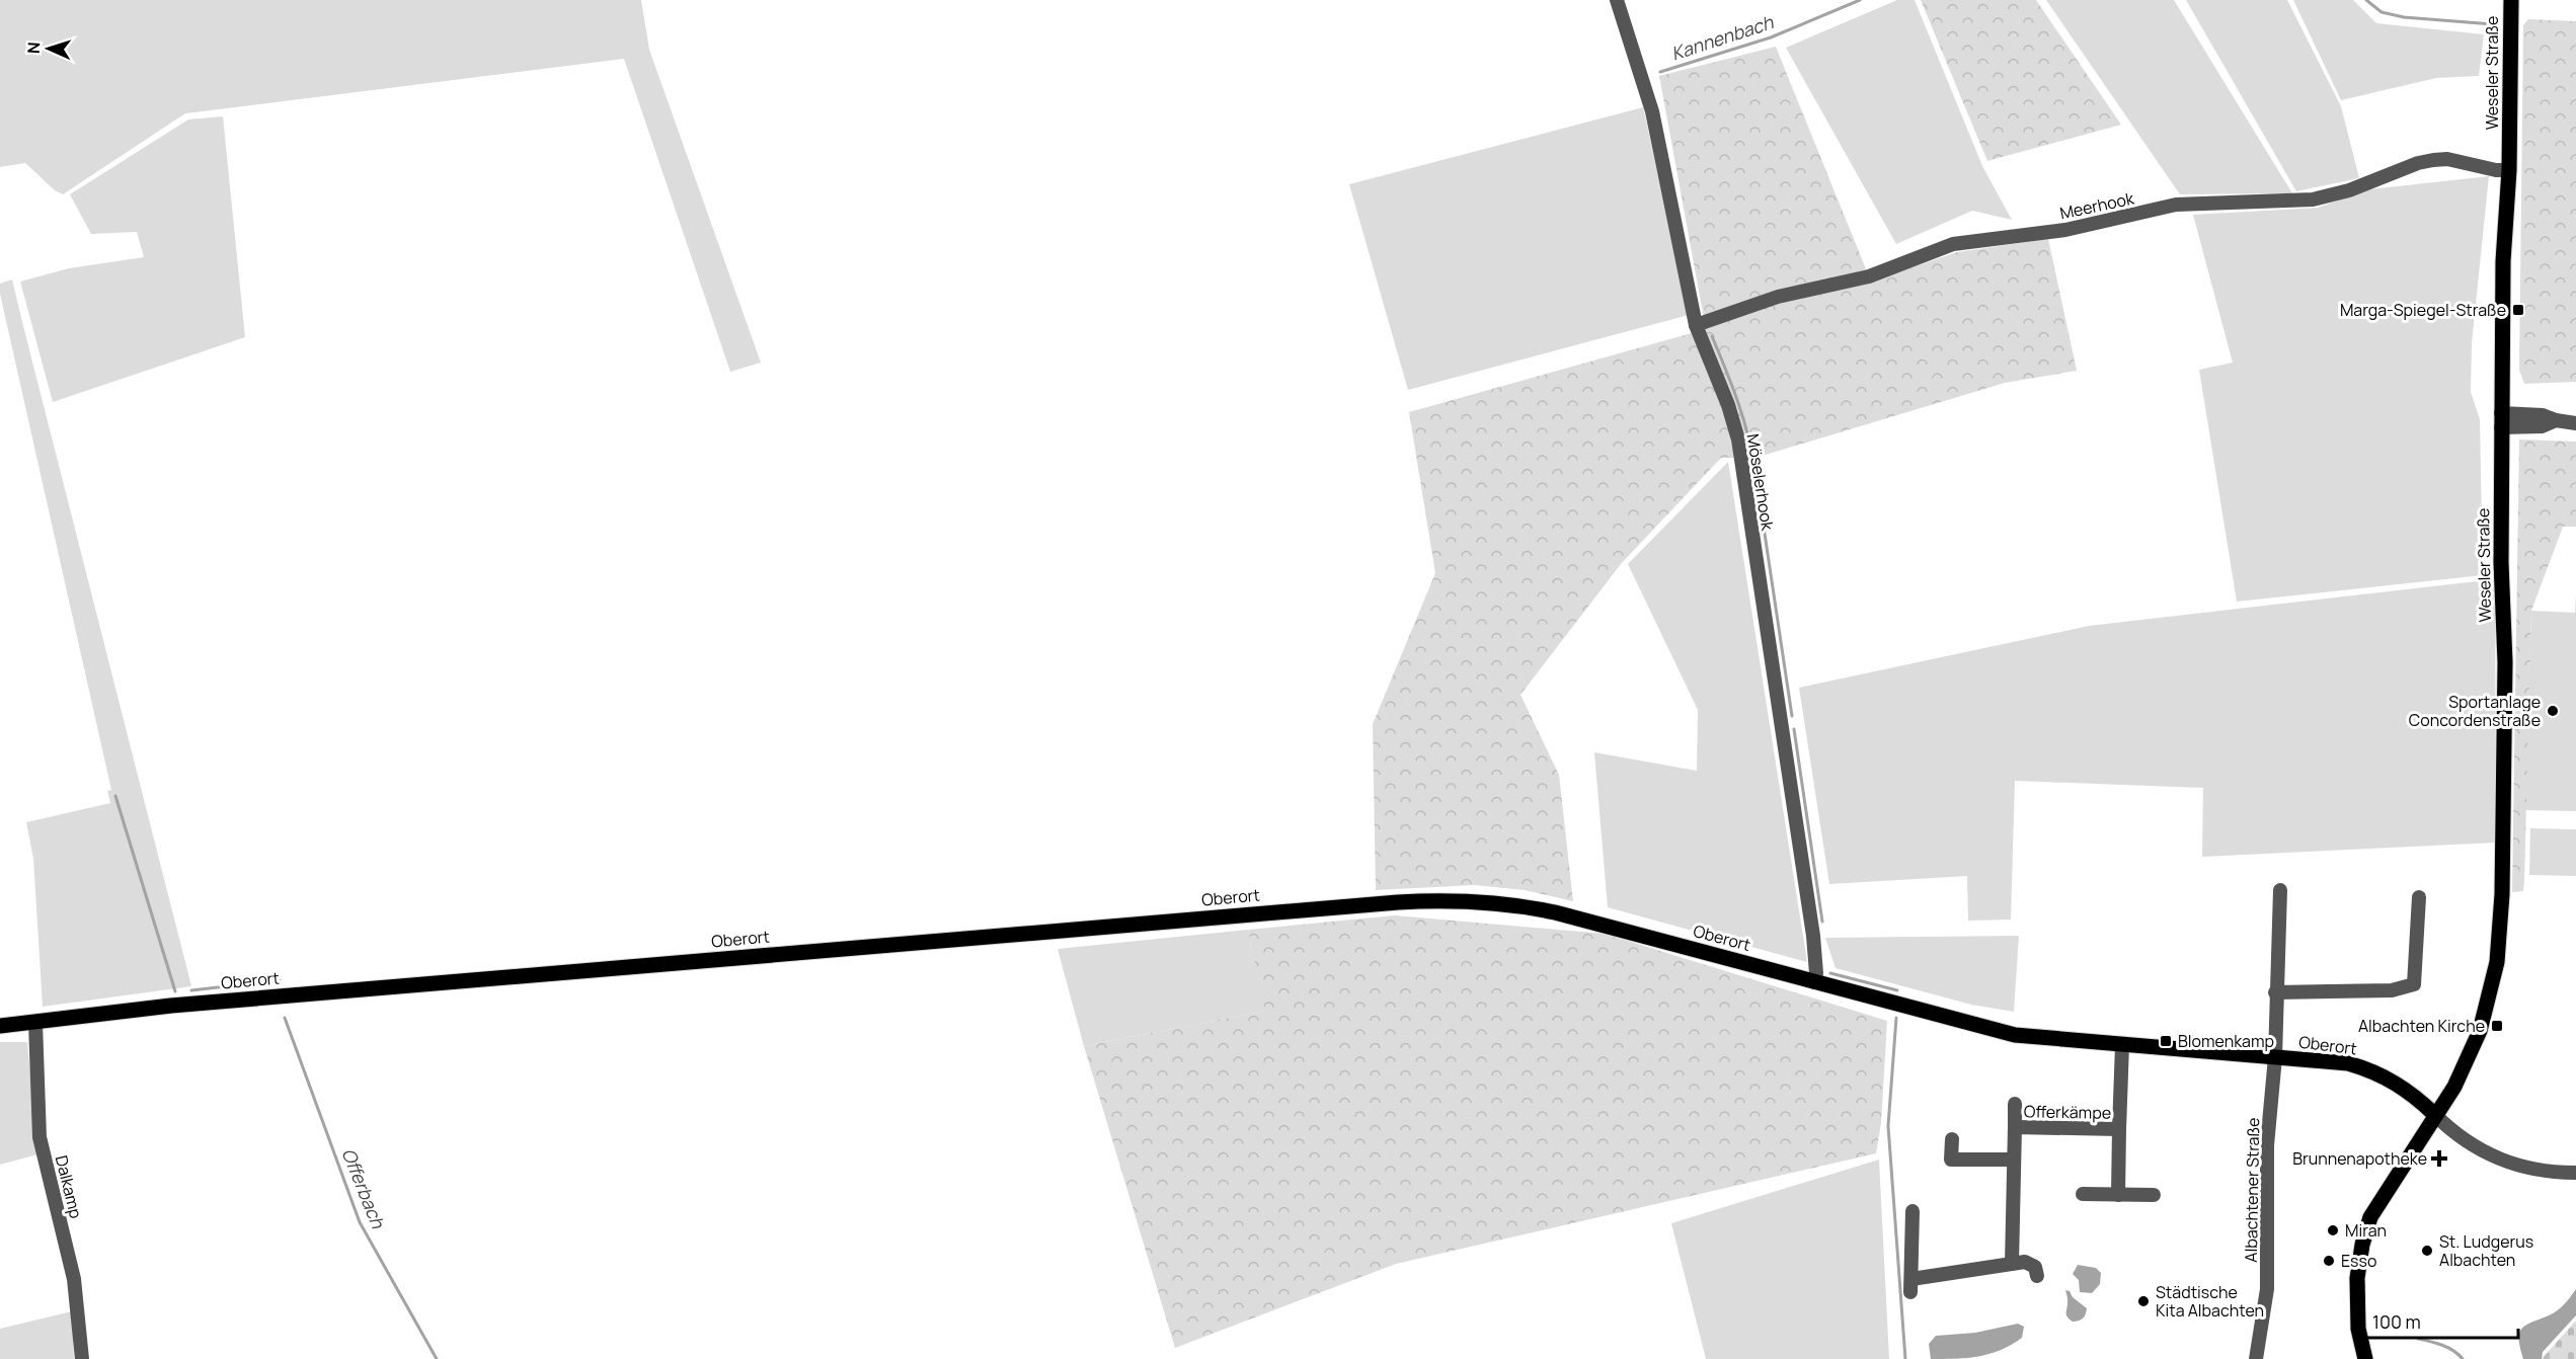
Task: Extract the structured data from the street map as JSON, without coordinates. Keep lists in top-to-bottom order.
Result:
{
  "streets": {
    "main road": ["Weseler Straße", "Oberort"],
    "street": [
      "Meerhook",
      "Möselerhook",
      "Offerkämpe",
      "Dalkamp",
      "Albachtener Straße"
    ]
  },
  "crossings": [
    ["Weseler Straße", "Meerhook"],
    ["Weseler Straße", "Oberort"],
    ["Meerhook", "Möselerhook"],
    ["Möselerhook", "Oberort"],
    ["Oberort", "Offerkämpe"],
    ["Oberort", "Dalkamp"],
    ["Oberort", "Albachtener Straße"]
  ],
  "water": ["Kannenbach", "Offerbach"],
  "places": {
    "transit": ["Marga-Spiegel-Straße", "Albachten Kirche", "Blomenkamp"],
    "other": [
      "Sportanlage Concordenstraße",
      "Miran",
      "St. Ludgerus Albachten",
      "Esso",
      "Städtische Kita Albachten"
    ],
    "health": ["Brunnenapotheke"]
  },
  "scale_bar": "100 m",
  "north": "left"
}
